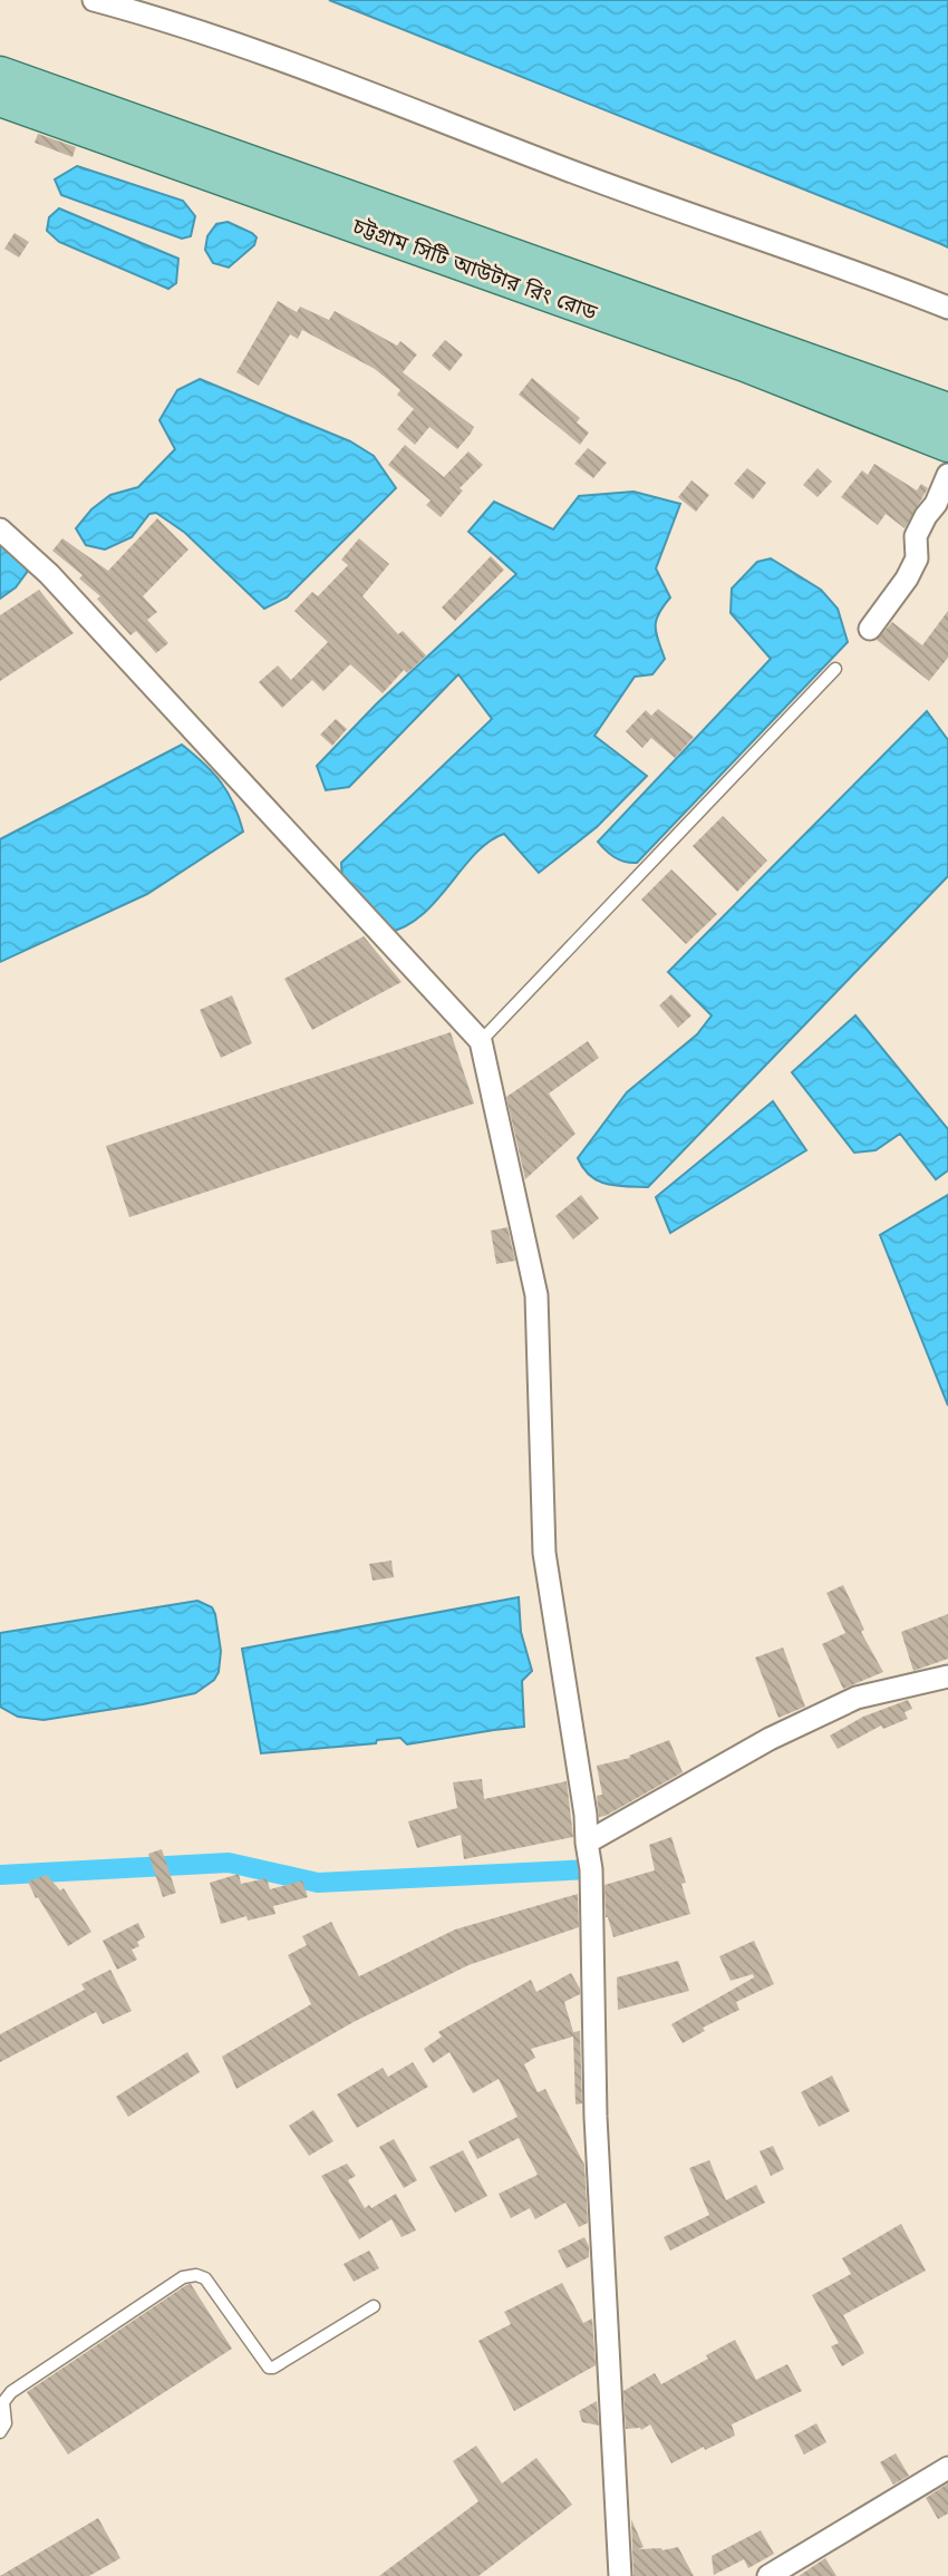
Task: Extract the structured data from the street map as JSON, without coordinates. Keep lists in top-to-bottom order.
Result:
{
  "streets": {
    "main road": ["চট্টগ্রাম সিটি আউটার রিং রোড"]
  }
}
